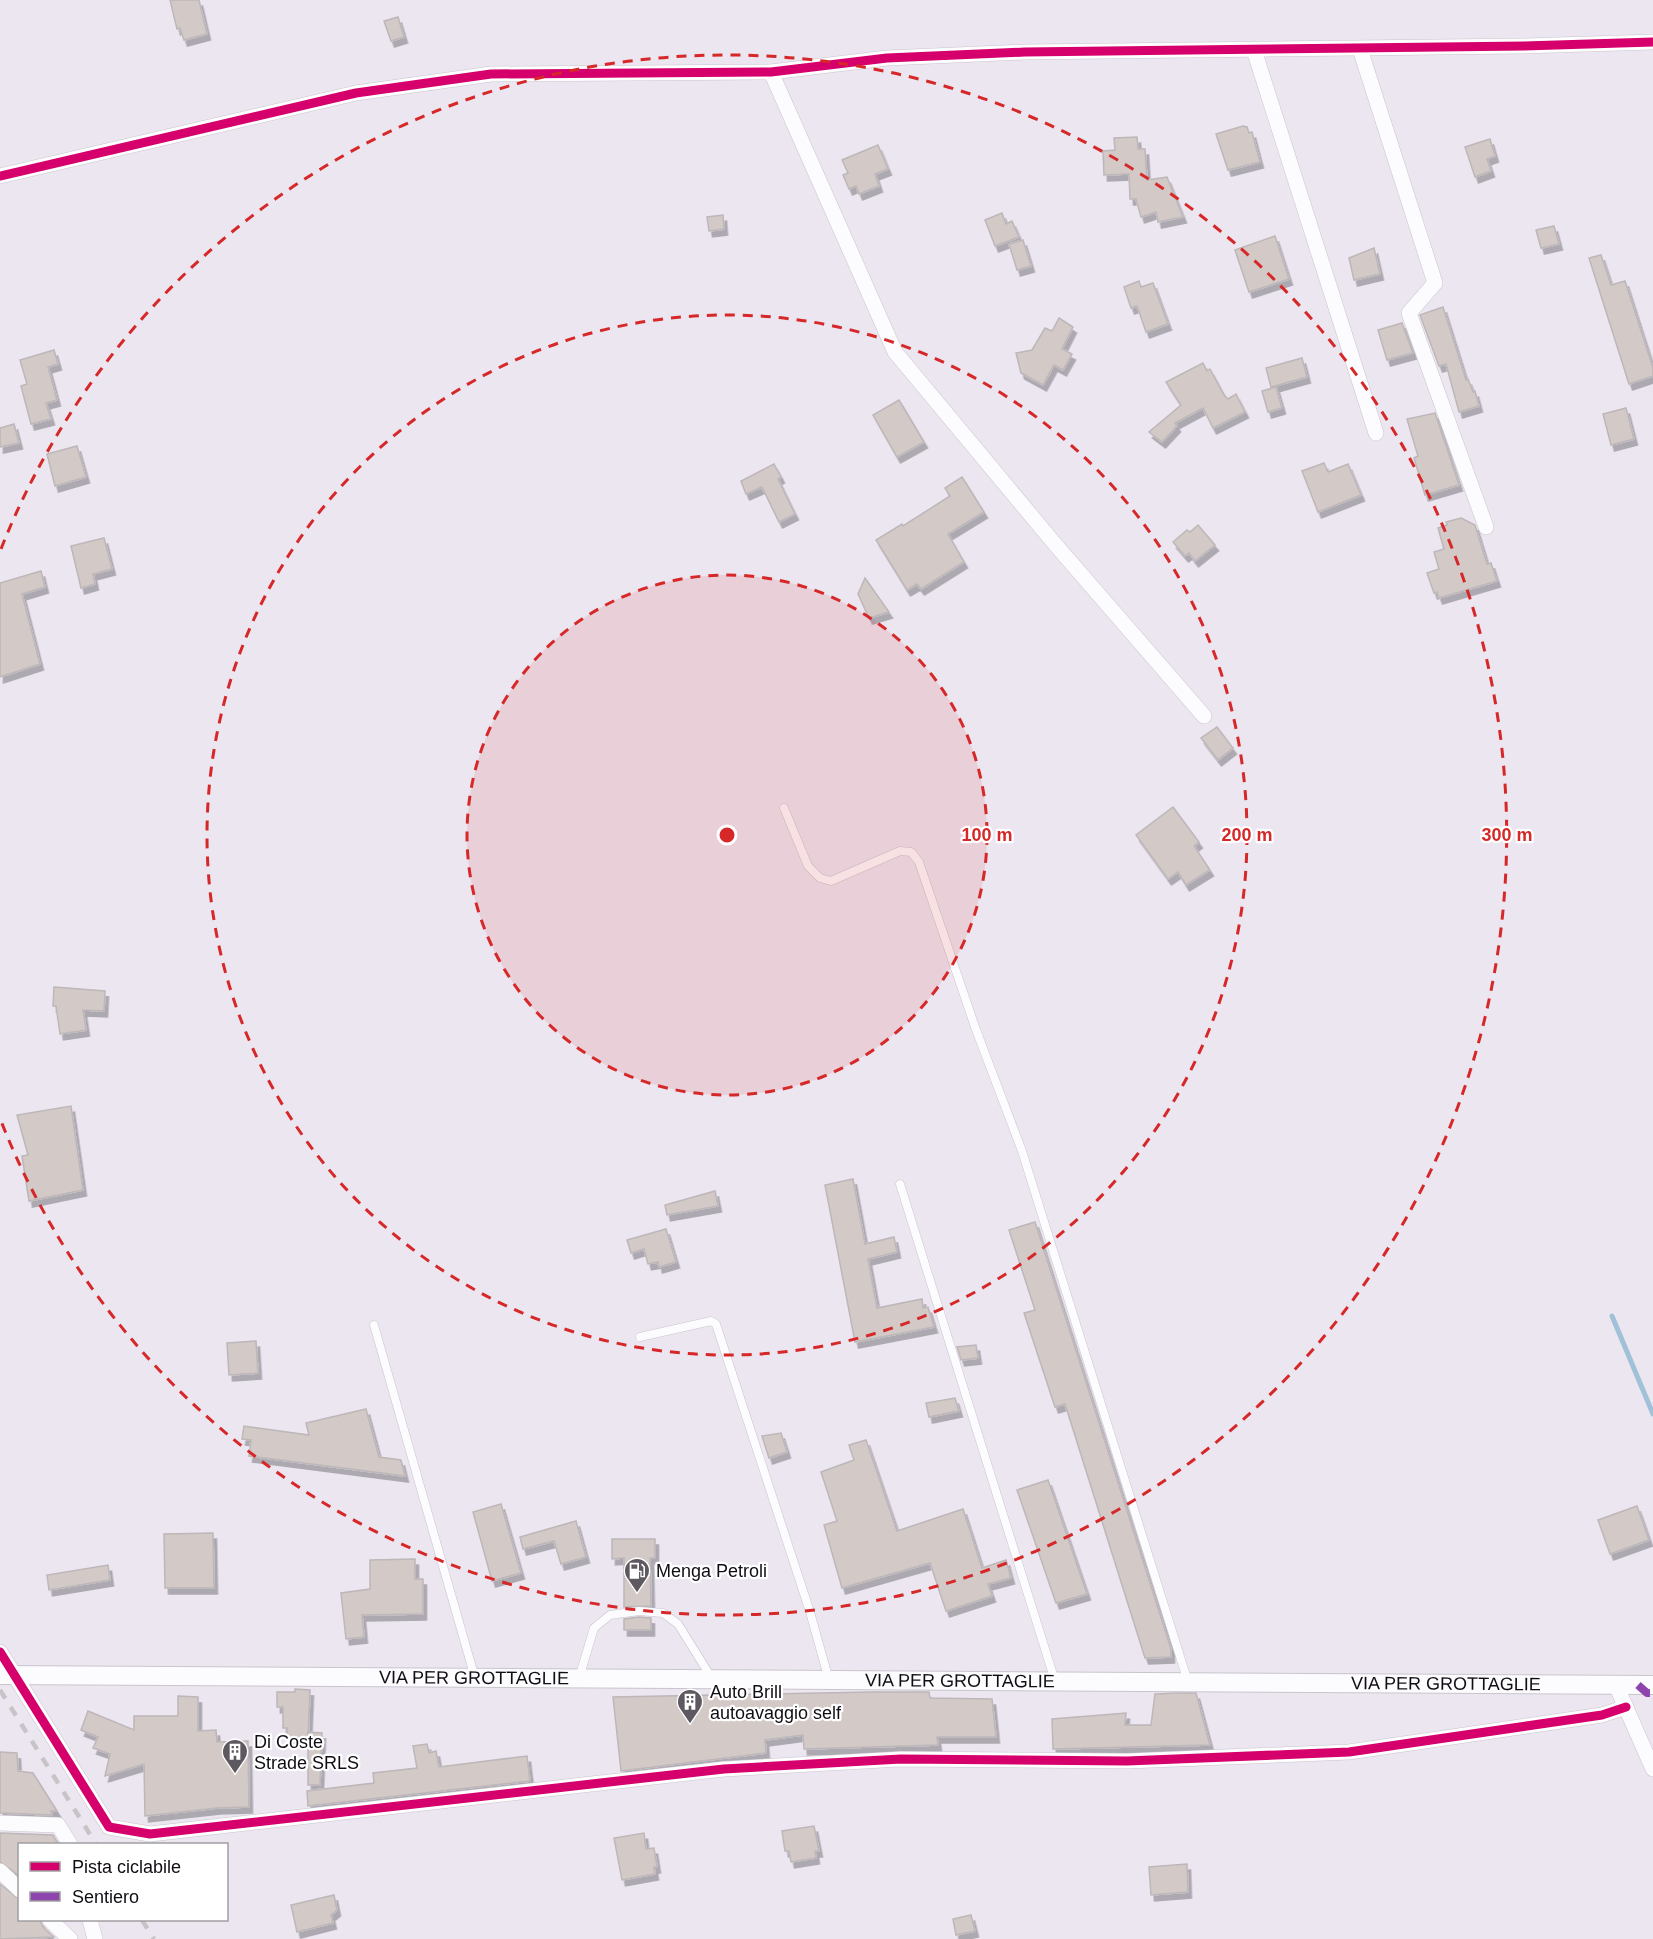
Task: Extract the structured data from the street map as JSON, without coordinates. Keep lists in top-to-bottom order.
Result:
{
  "streets": {
    "street": ["VIA PER GROTTAGLIE"]
  },
  "places": {
    "fuel station": ["Menga Petroli"],
    "building": ["Auto Brill autoavaggio self", "Di Coste Strade SRLS"]
  },
  "legend": ["Pista ciclabile", "Sentiero"],
  "rings": ["100 m", "200 m", "300 m"]
}
